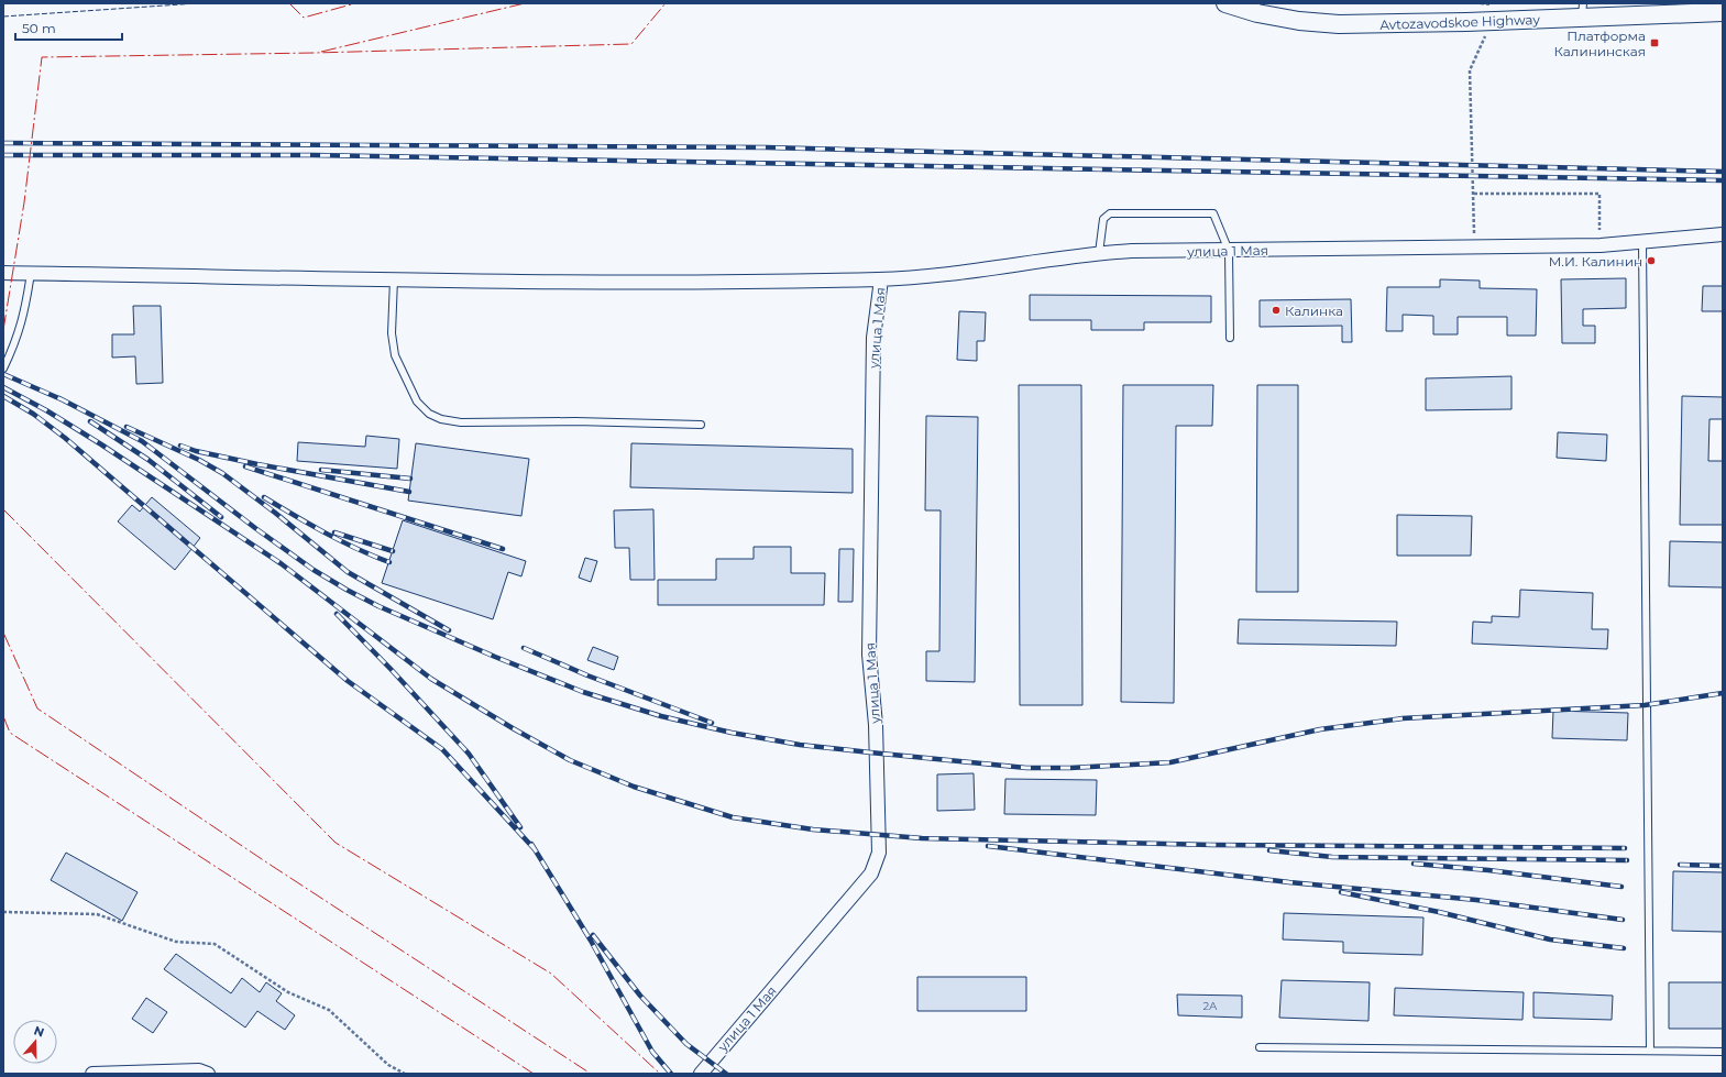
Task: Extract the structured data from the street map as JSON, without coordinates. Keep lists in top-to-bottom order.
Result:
{
  "streets": {
    "main road": ["Avtozavodskoe Highway"],
    "street": ["улица 1 Мая"]
  },
  "places": {
    "transit": ["Платформа Калининская"],
    "other": ["М.И. Калинин", "Калинка"]
  },
  "house_numbers": ["2А"],
  "scale_bar": "50 m",
  "north": "top"
}
